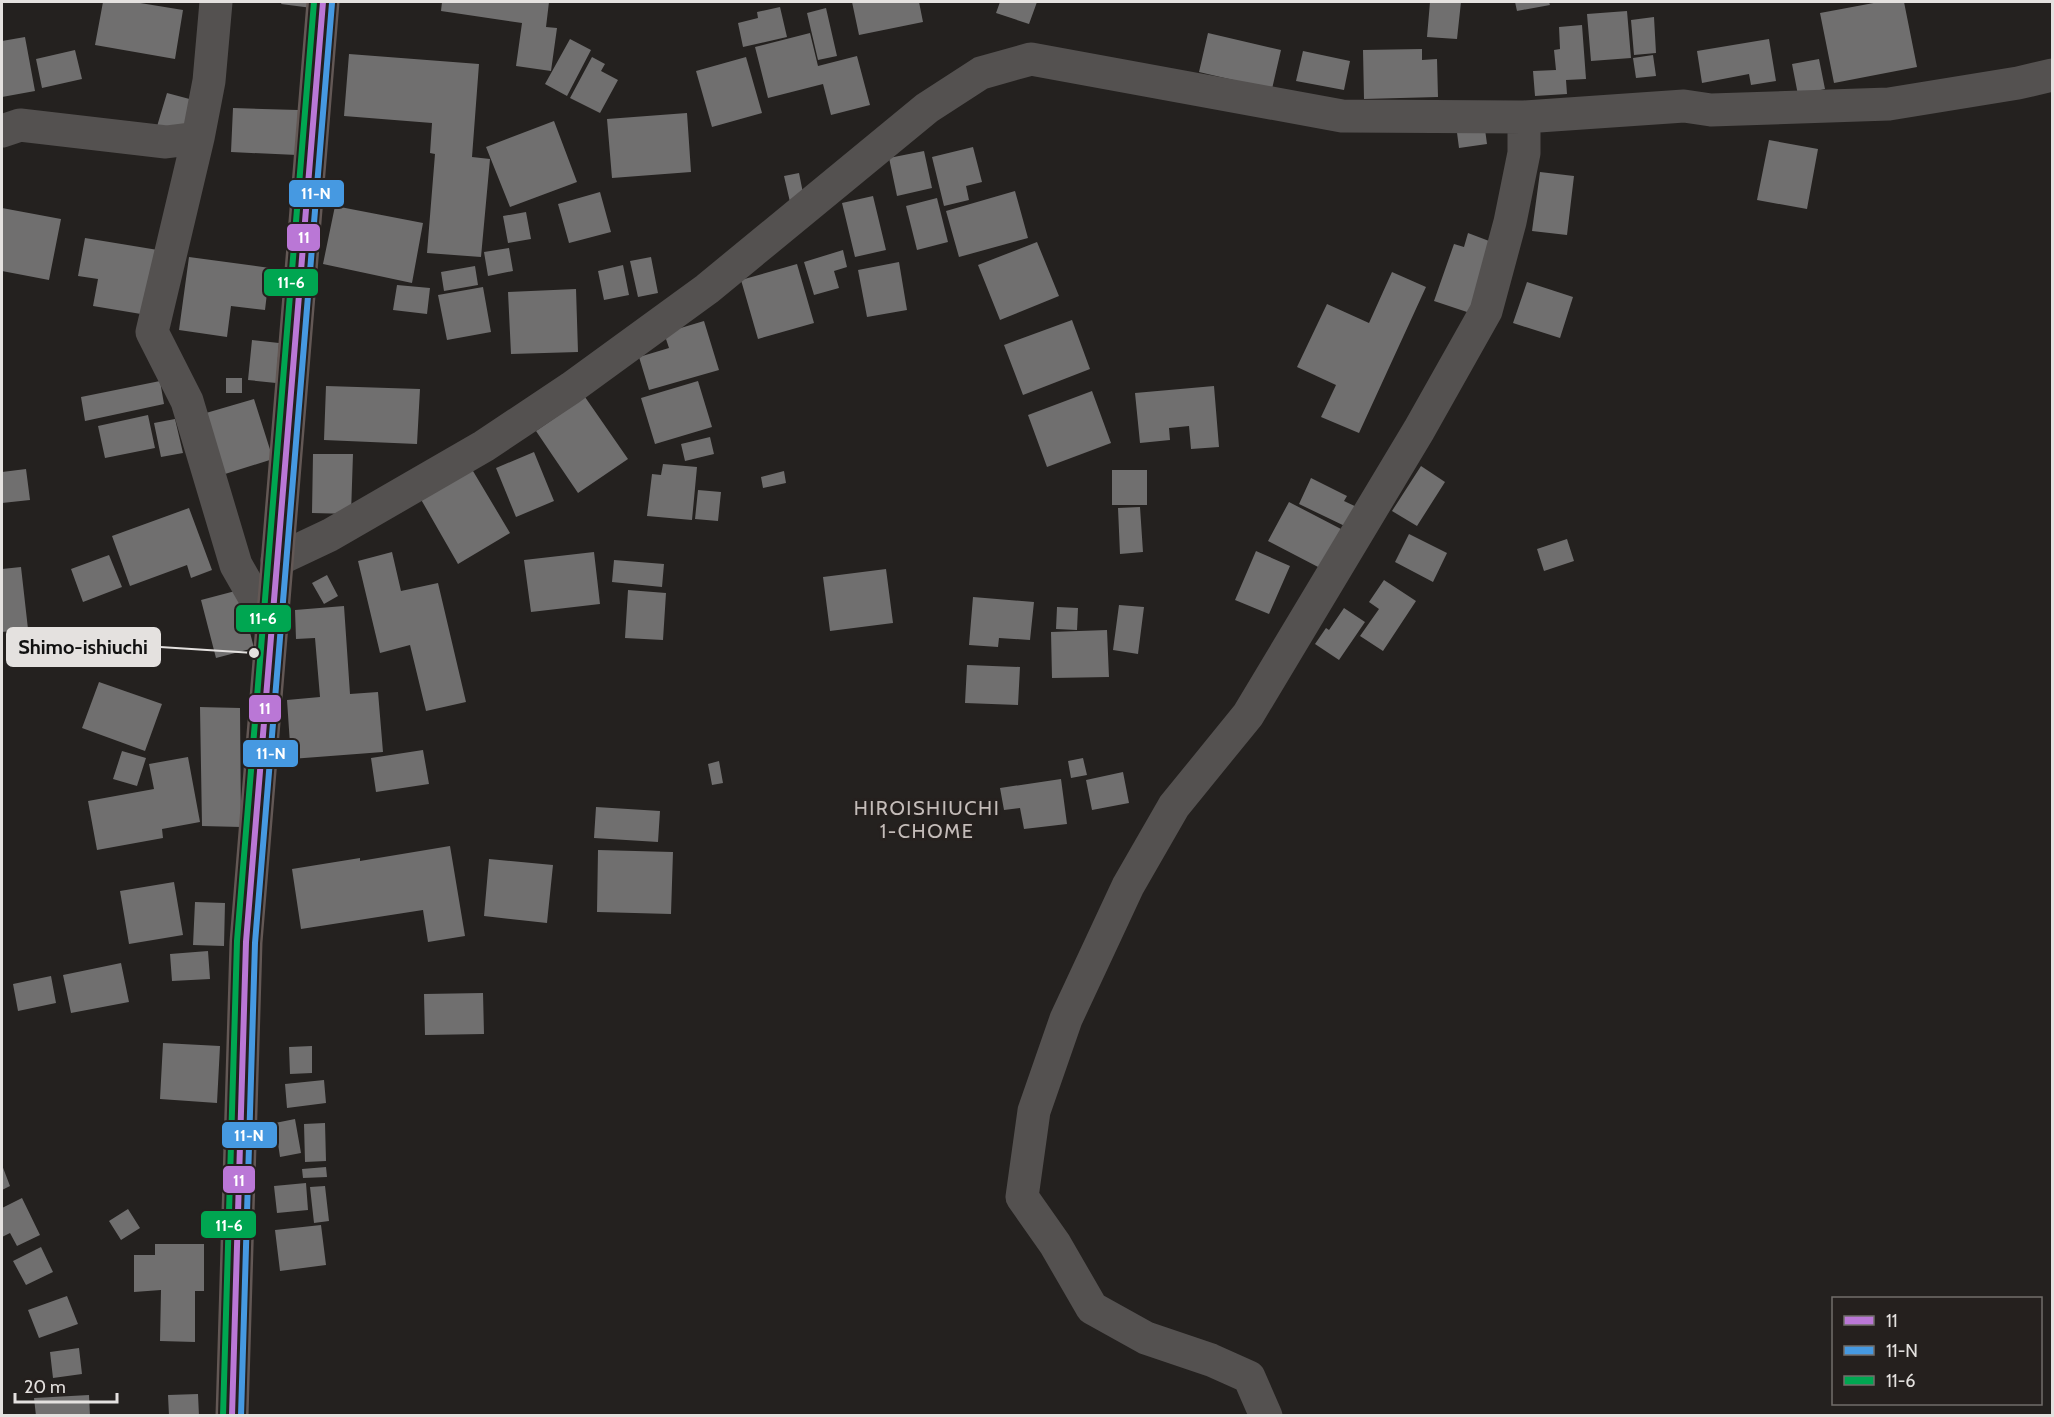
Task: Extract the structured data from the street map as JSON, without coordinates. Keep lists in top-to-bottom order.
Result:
{
  "districts": ["HIROISHIUCHI 1-CHOME"],
  "places": ["Shimo-ishiuchi"],
  "lines": ["transit line 11", "transit line 11-6", "transit line 11-N"],
  "legend": ["11", "11-N", "11-6"],
  "scale_bar": "20 m"
}
